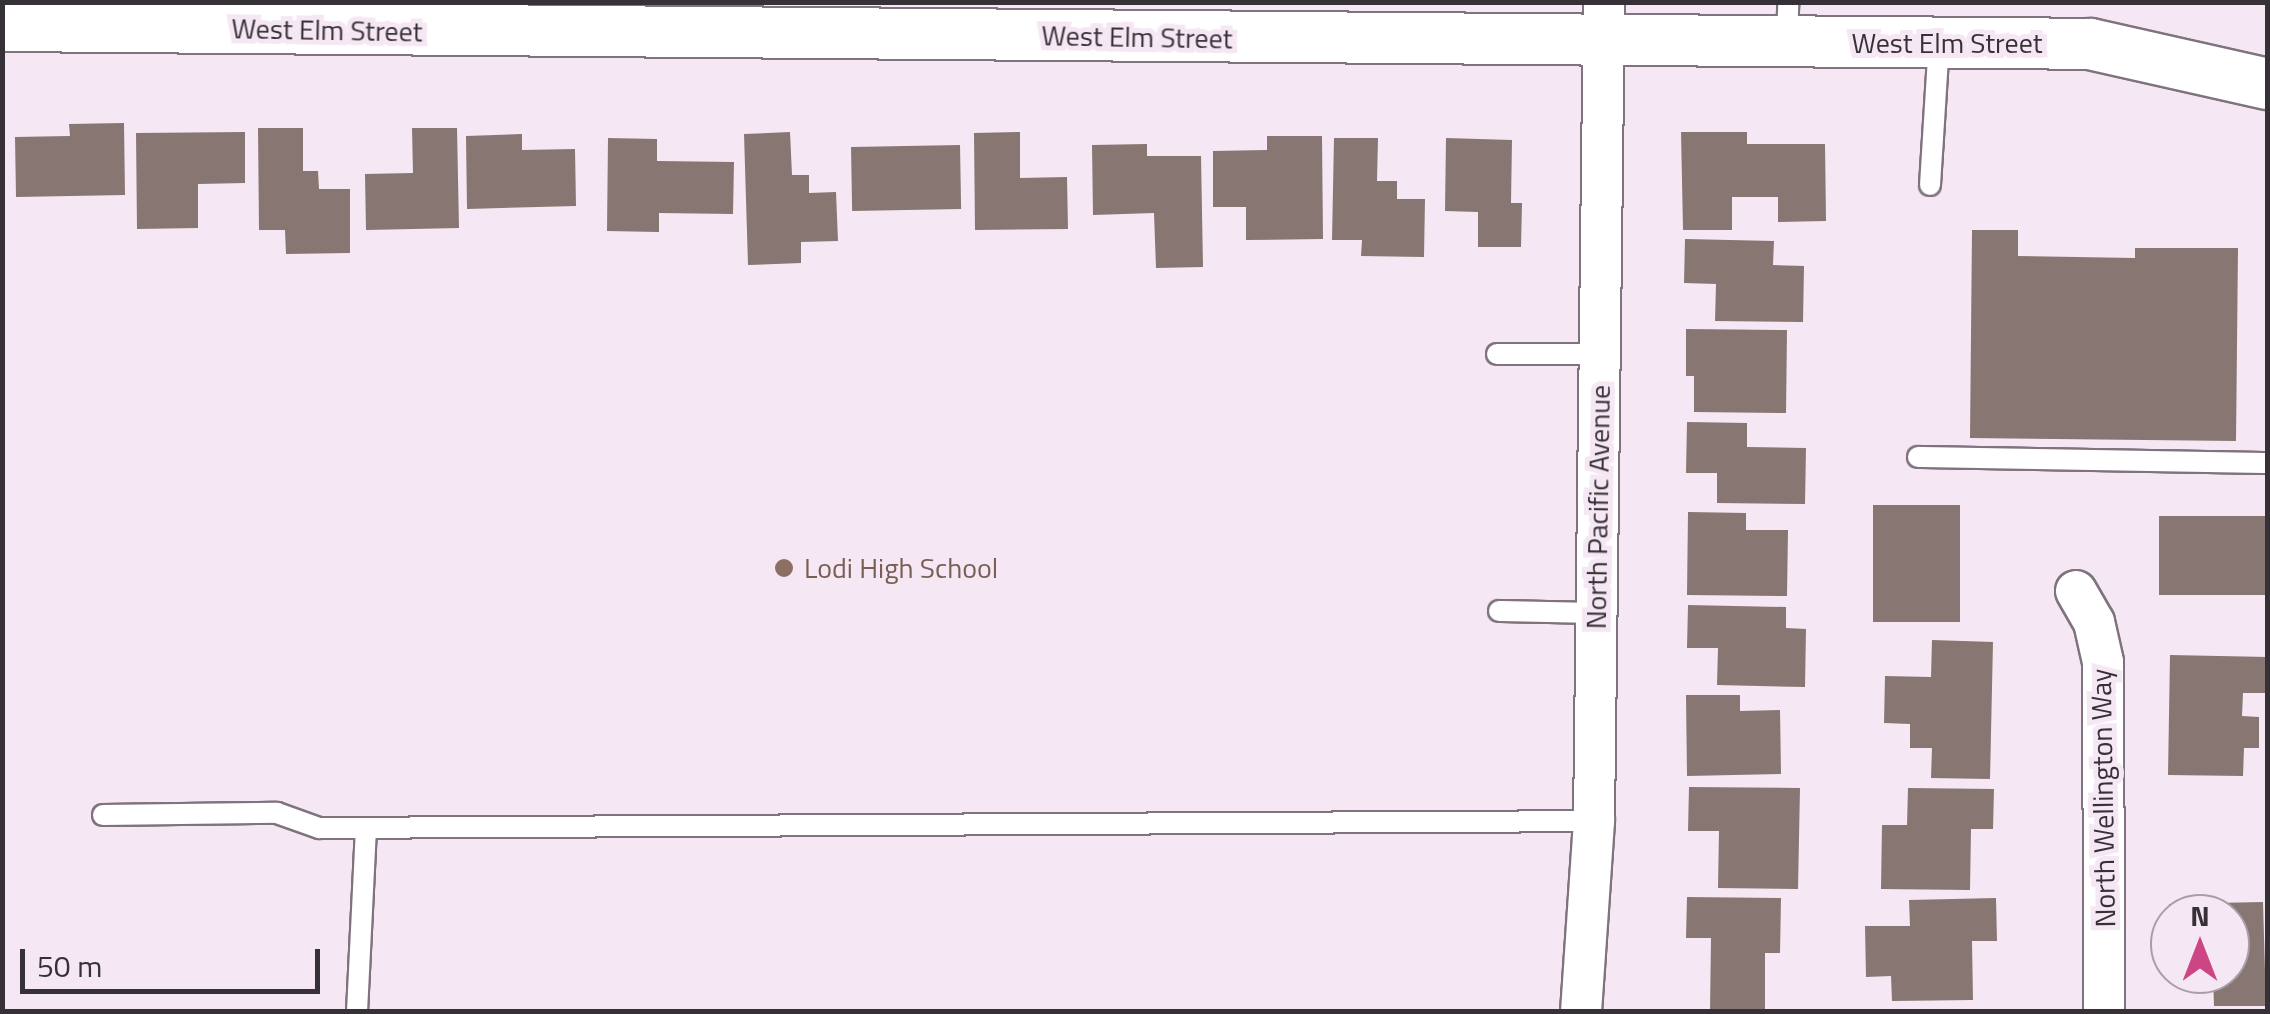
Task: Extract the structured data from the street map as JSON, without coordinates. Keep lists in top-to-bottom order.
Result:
{
  "streets": {
    "street": ["West Elm Street", "North Pacific Avenue", "North Wellington Way"]
  },
  "crossings": [
    ["West Elm Street", "North Pacific Avenue"]
  ],
  "places": ["Lodi High School"],
  "scale_bar": "50 m",
  "north": "top"
}
